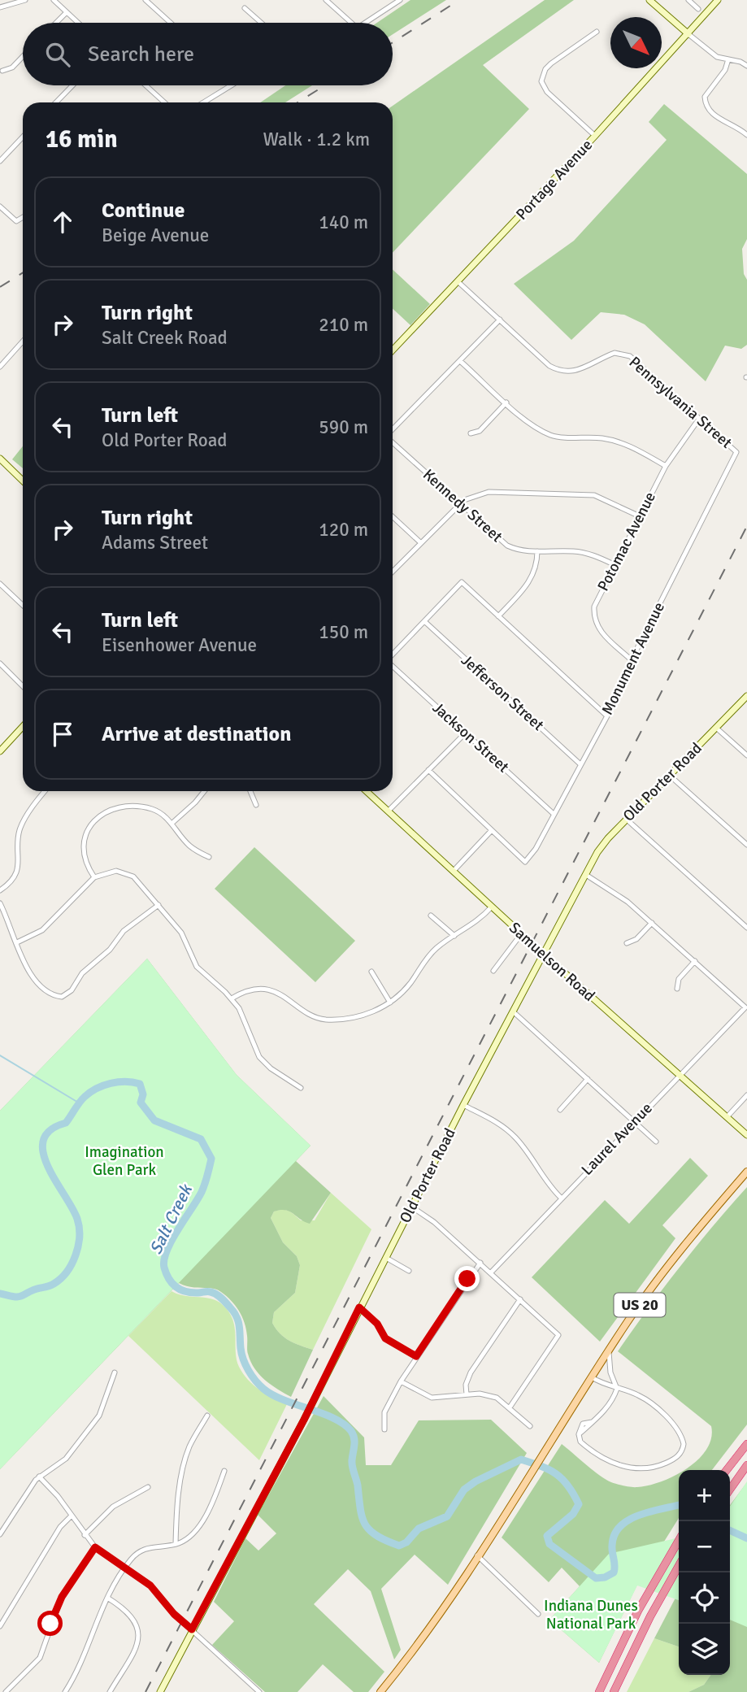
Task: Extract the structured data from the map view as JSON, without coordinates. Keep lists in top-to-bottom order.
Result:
{
  "streets": {
    "main road": ["US 20"],
    "street": [
      "Portage Avenue",
      "Pennsylvania Street",
      "Kennedy Street",
      "Potomac Avenue",
      "Monument Avenue",
      "Jefferson Street",
      "Jackson Street",
      "Old Porter Road",
      "Samuelson Road",
      "Laurel Avenue"
    ]
  },
  "crossings": [
    ["Portage Avenue", "Pennsylvania Street"],
    ["Pennsylvania Street", "Potomac Avenue"],
    ["Pennsylvania Street", "Monument Avenue"],
    ["Kennedy Street", "Potomac Avenue"],
    ["Potomac Avenue", "Monument Avenue"],
    ["Monument Avenue", "Jefferson Street"],
    ["Monument Avenue", "Jackson Street"],
    ["Old Porter Road", "Samuelson Road"],
    ["Samuelson Road", "Laurel Avenue"]
  ],
  "water": ["Salt Creek"],
  "parks": ["Imagination Glen Park", "Indiana Dunes National Park"],
  "north": "bottom right",
  "page": {
    "search": "Search here",
    "heading": ["16 min", "Walk · 1.2 km"],
    "list": [
      ["Continue", "Beige Avenue", "140 m"],
      ["Turn right", "Salt Creek Road", "210 m"],
      ["Turn left", "Old Porter Road", "590 m"],
      ["Turn right", "Adams Street", "120 m"],
      ["Turn left", "Eisenhower Avenue", "150 m"],
      "Arrive at destination"
    ],
    "map_buttons": ["+", "−"]
  }
}
